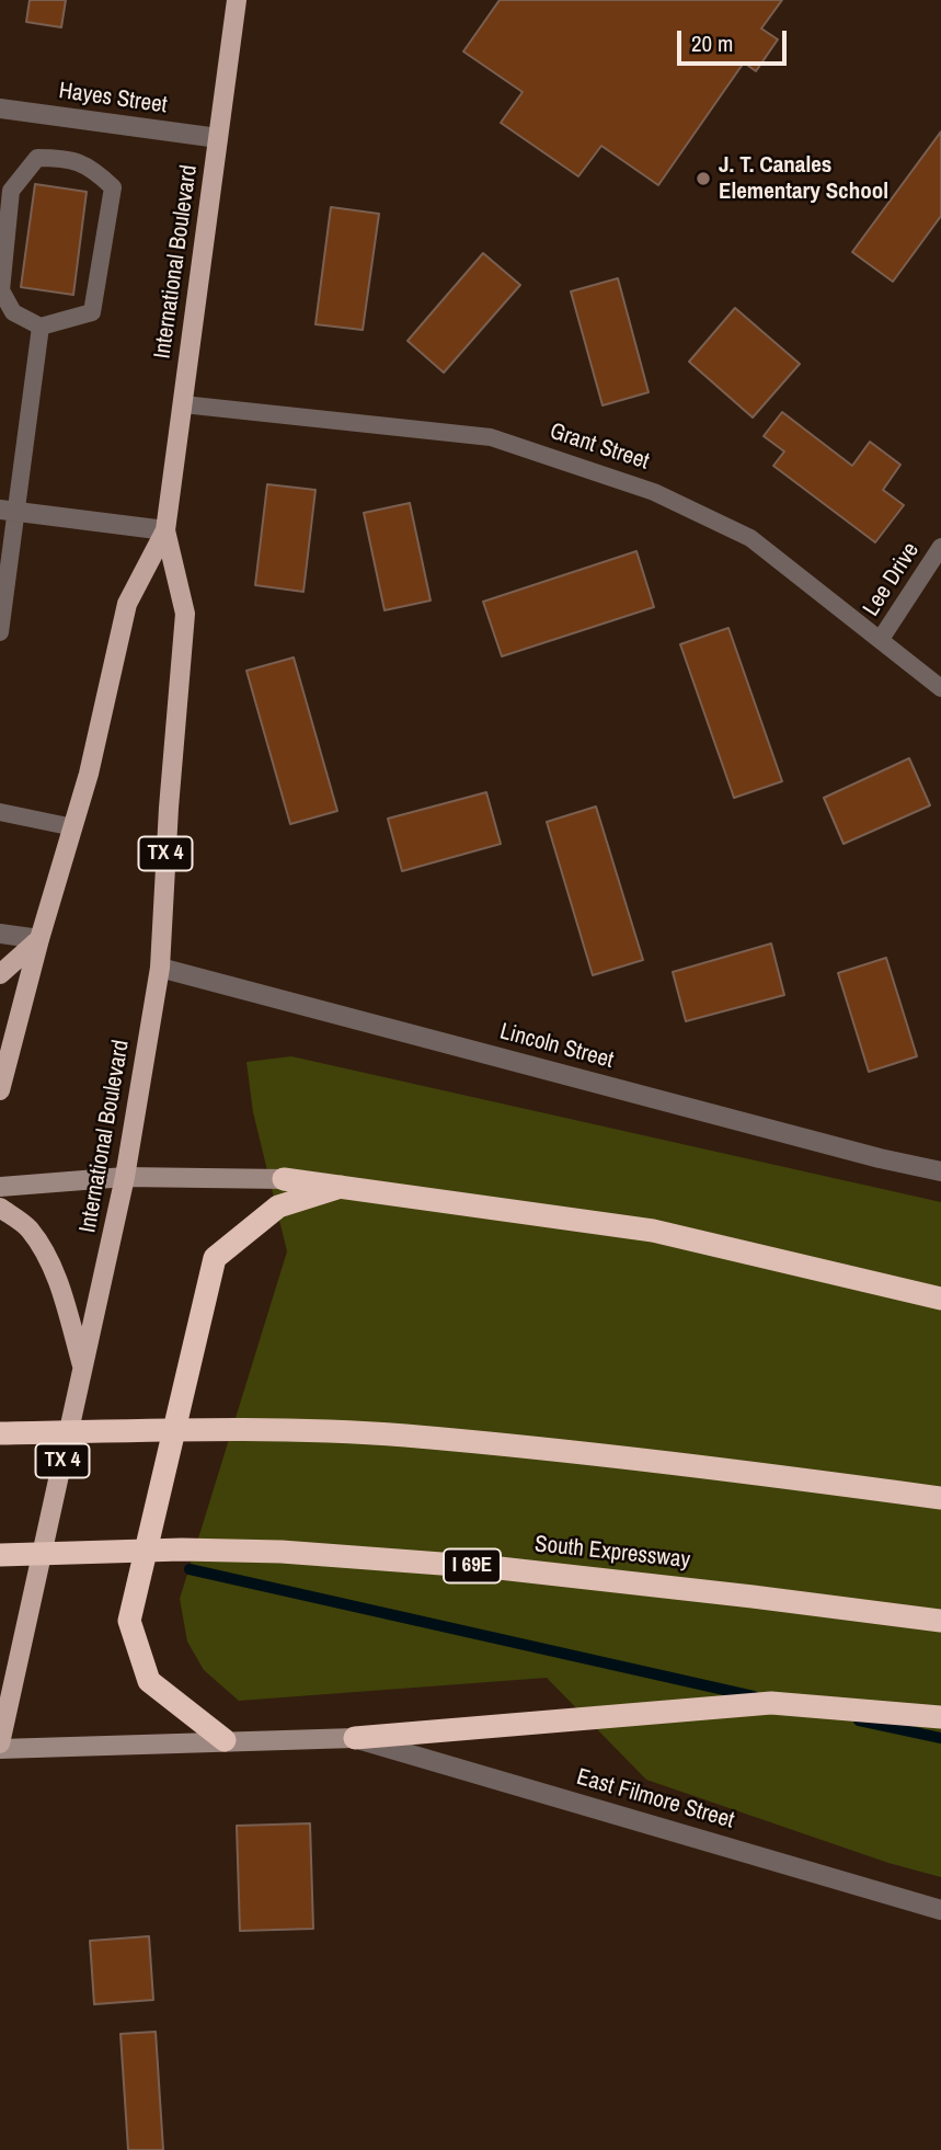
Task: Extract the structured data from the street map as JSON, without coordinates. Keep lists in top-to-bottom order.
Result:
{
  "streets": {
    "highway": ["South Expressway", "I 69E"],
    "main road": ["International Boulevard", "TX 4"],
    "street": ["Hayes Street", "Lincoln Street", "East Filmore Street"],
    "lane": ["Grant Street", "Lee Drive"]
  },
  "crossings": [
    ["Hayes Street", "International Boulevard"],
    ["International Boulevard", "Grant Street"],
    ["International Boulevard", "Lincoln Street"],
    ["Grant Street", "Lee Drive"]
  ],
  "places": ["J. T. Canales Elementary School"],
  "scale_bar": "20 m"
}
